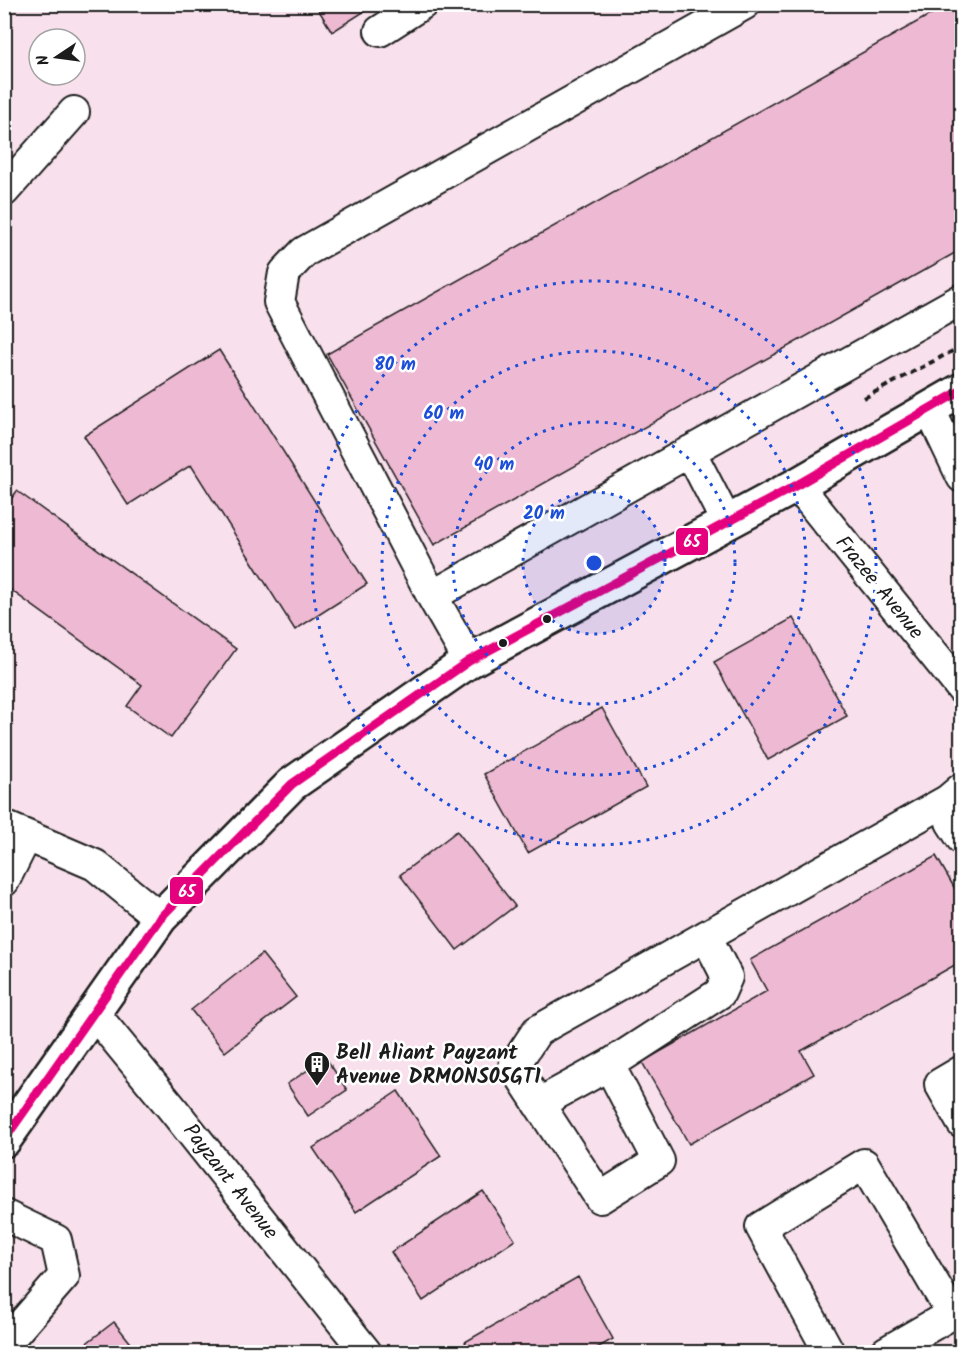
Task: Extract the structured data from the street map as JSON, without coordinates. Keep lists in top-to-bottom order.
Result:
{
  "streets": {
    "street": ["Frazee Avenue", "Payzant Avenue"]
  },
  "places": {
    "building": ["Bell Aliant Payzant Avenue DRMONS05GT1"]
  },
  "lines": ["transit line 65"],
  "north": "left",
  "rings": [
    "80 m",
    "60 m",
    "40 m",
    "20 m"
  ]
}
